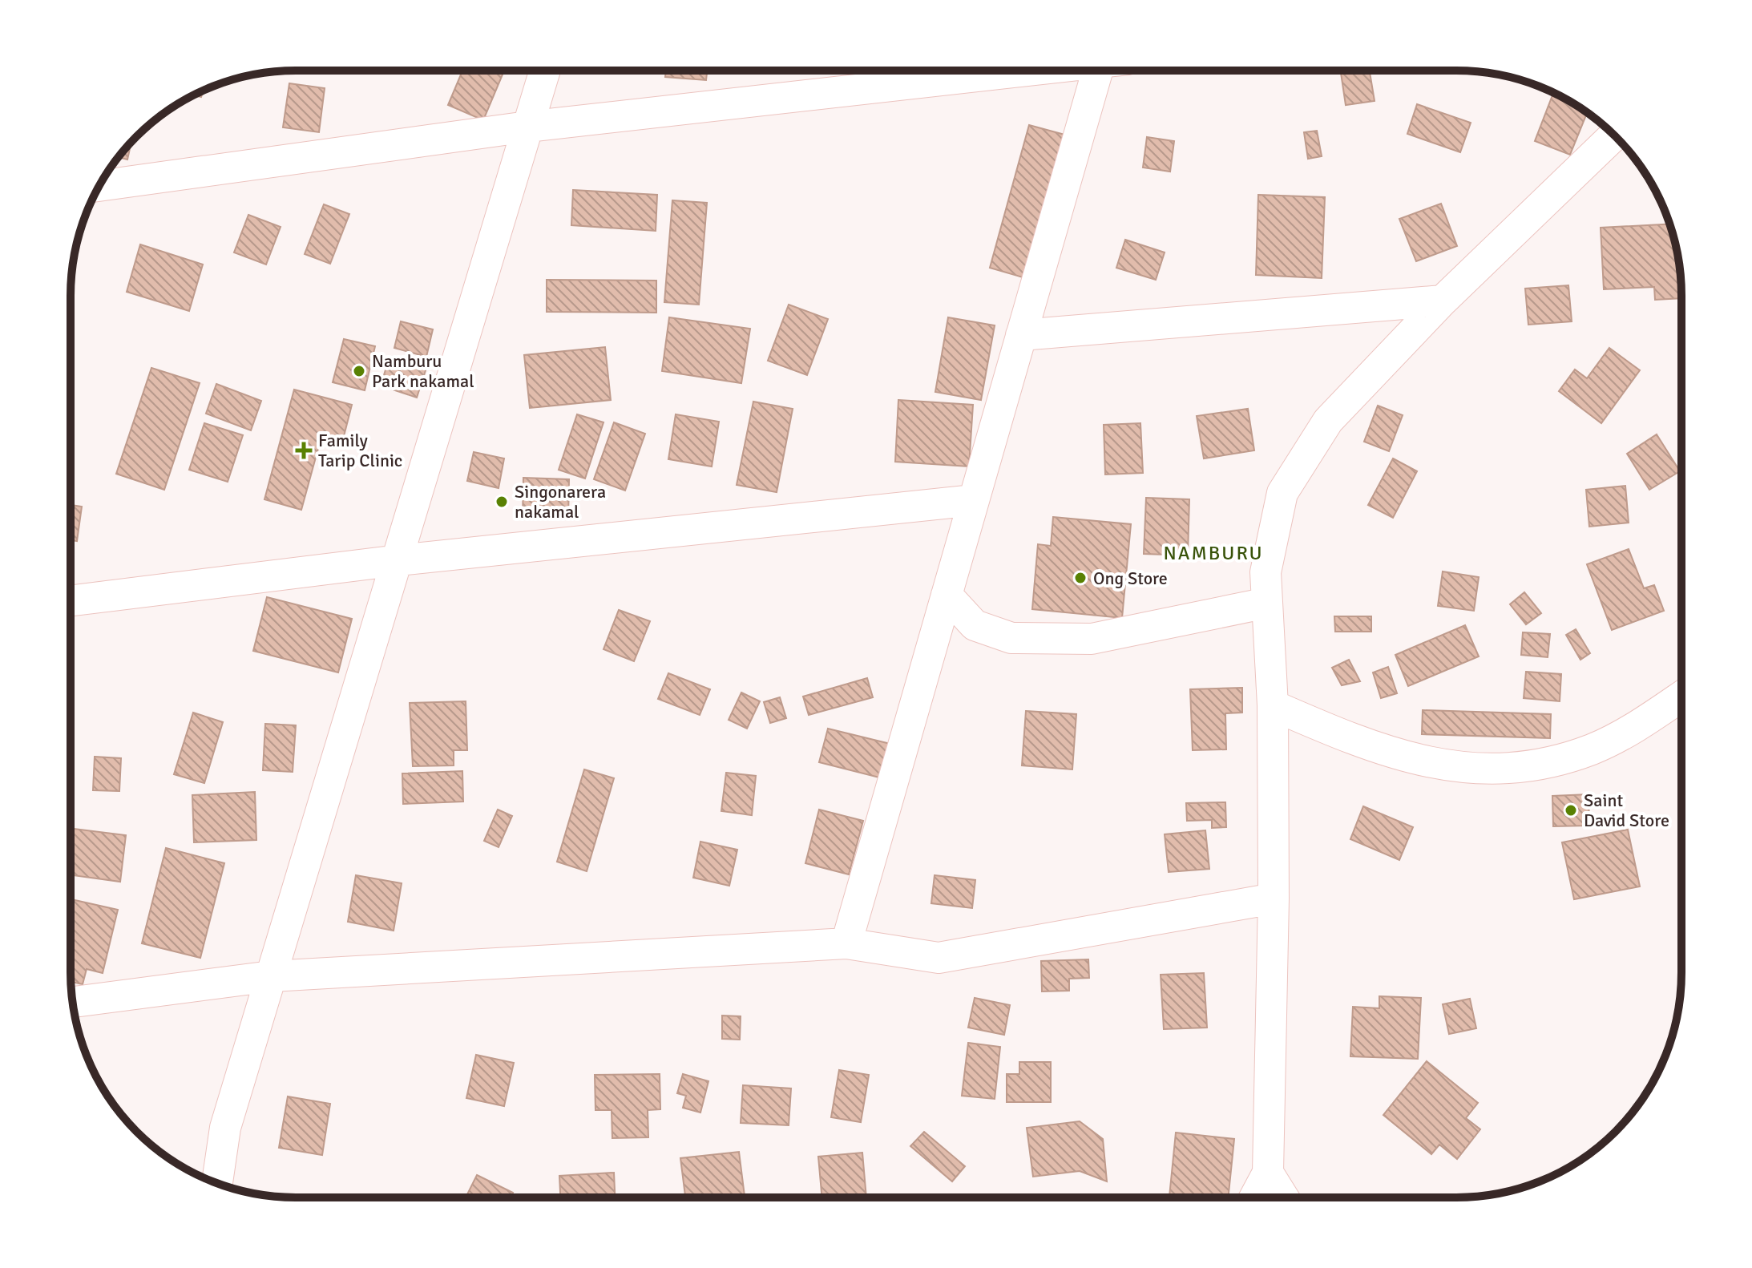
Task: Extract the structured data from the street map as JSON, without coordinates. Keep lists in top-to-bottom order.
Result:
{
  "districts": ["NAMBURU"],
  "places": {
    "other": [
      "Namburu Park nakamal",
      "Singonarera nakamal",
      "Ong Store",
      "Saint David Store"
    ],
    "health": ["Family Tarip Clinic"]
  }
}
